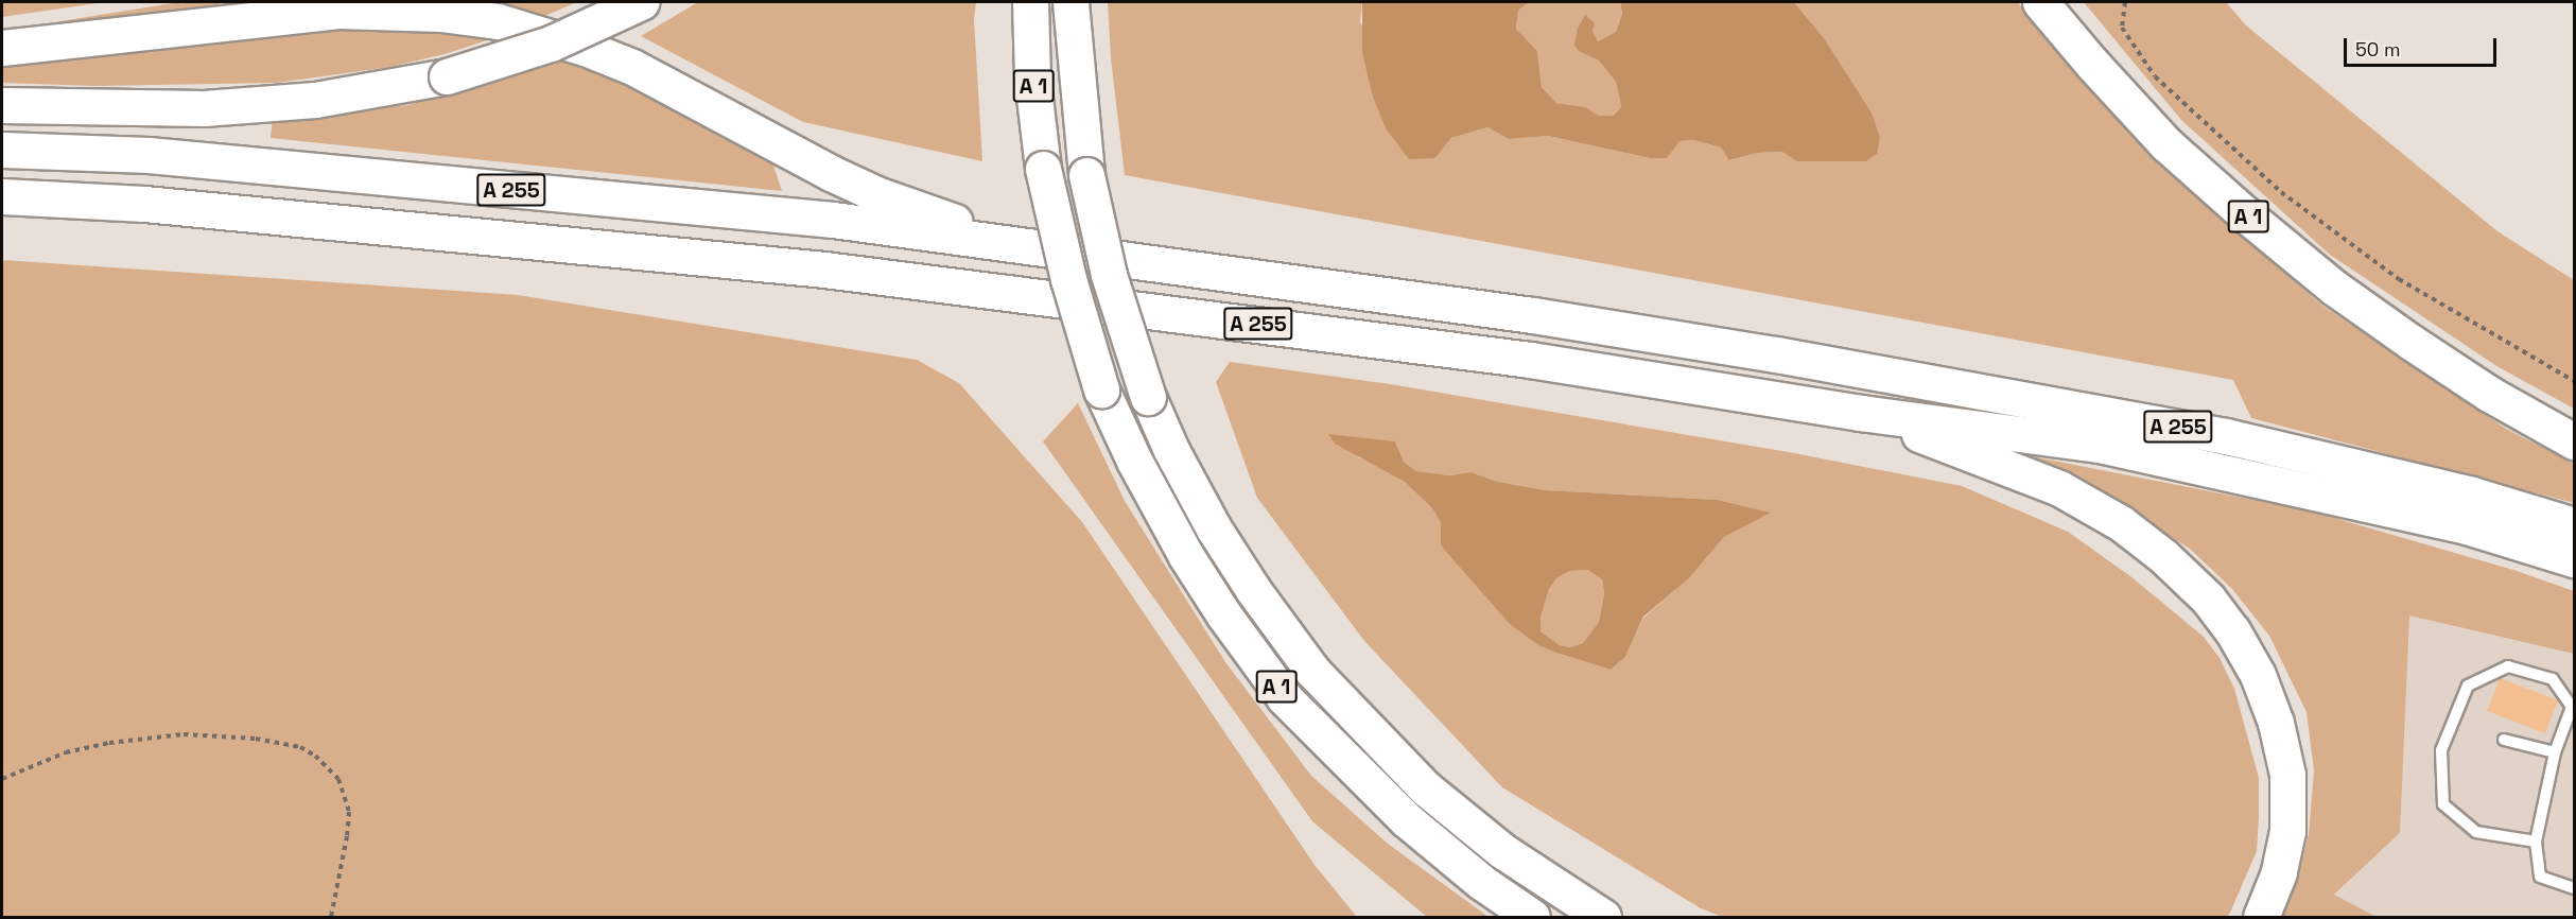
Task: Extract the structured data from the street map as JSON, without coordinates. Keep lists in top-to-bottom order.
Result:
{
  "streets": {
    "highway": ["A 1", "A 255"]
  },
  "scale_bar": "50 m"
}
